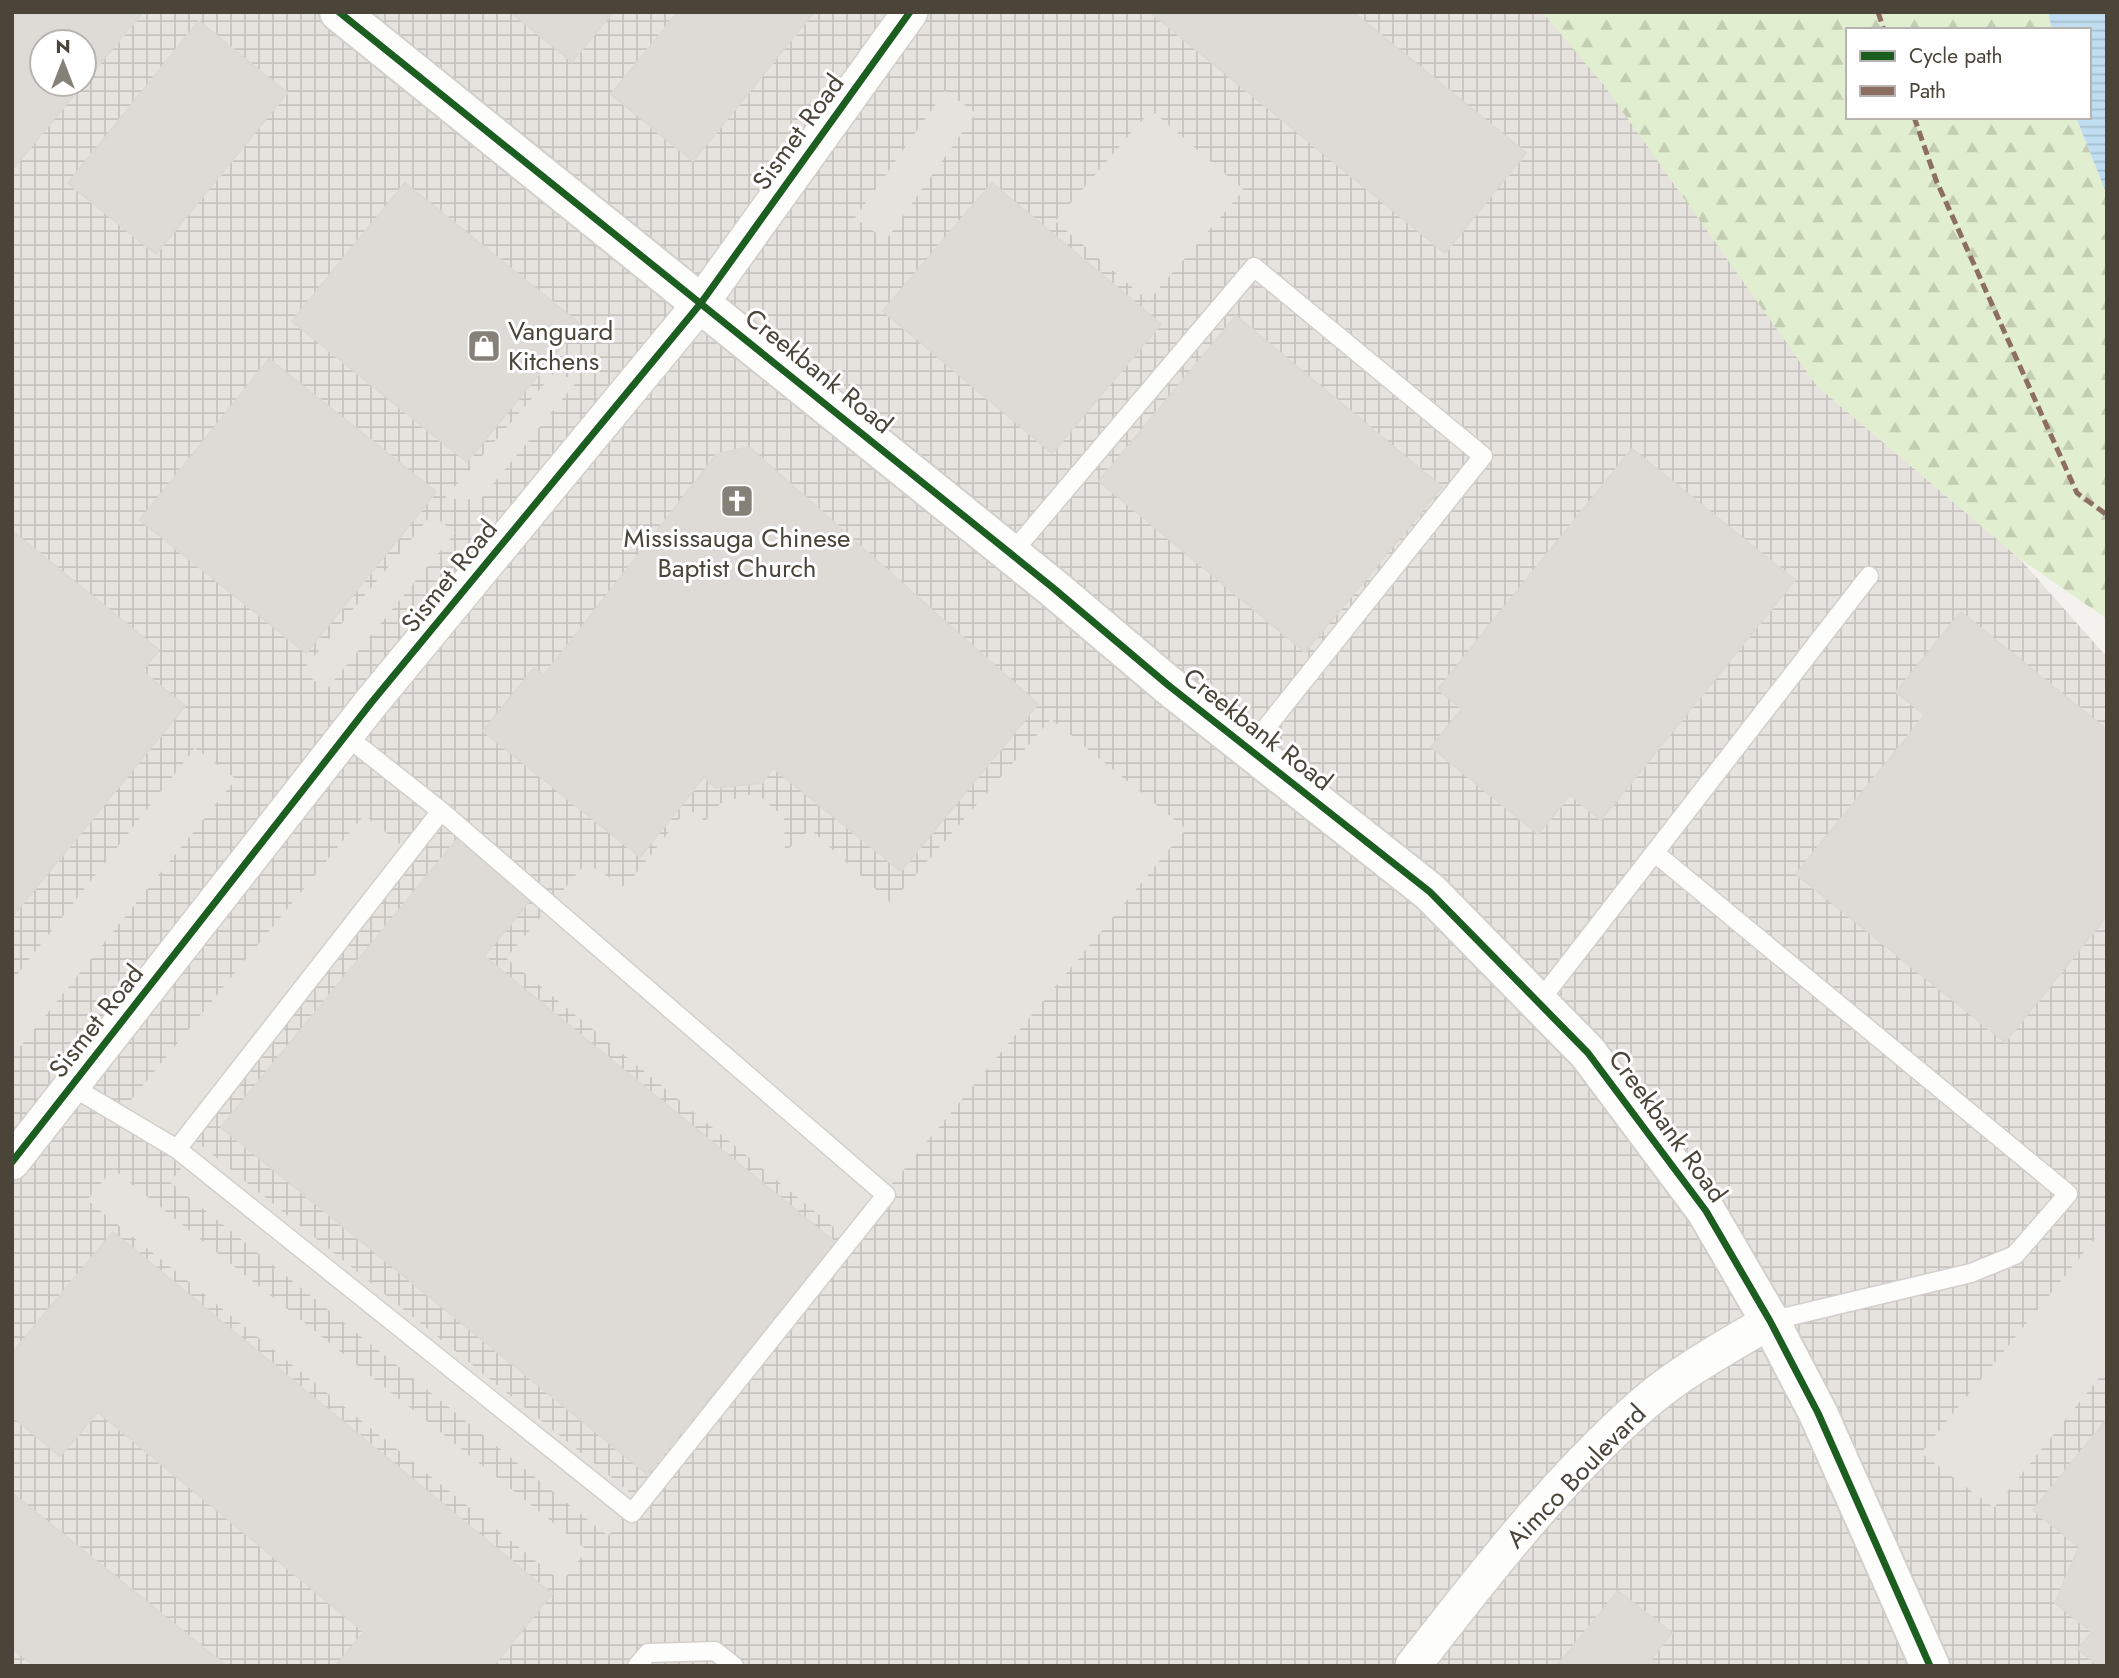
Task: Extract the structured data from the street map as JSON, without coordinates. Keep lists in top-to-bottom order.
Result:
{
  "streets": {
    "street": ["Sismet Road", "Creekbank Road", "Aimco Boulevard"]
  },
  "crossings": [
    ["Sismet Road", "Creekbank Road"],
    ["Creekbank Road", "Aimco Boulevard"]
  ],
  "places": {
    "shop": ["Vanguard Kitchens"],
    "church": ["Mississauga Chinese Baptist Church"]
  },
  "legend": ["Cycle path", "Path"],
  "north": "top"
}
